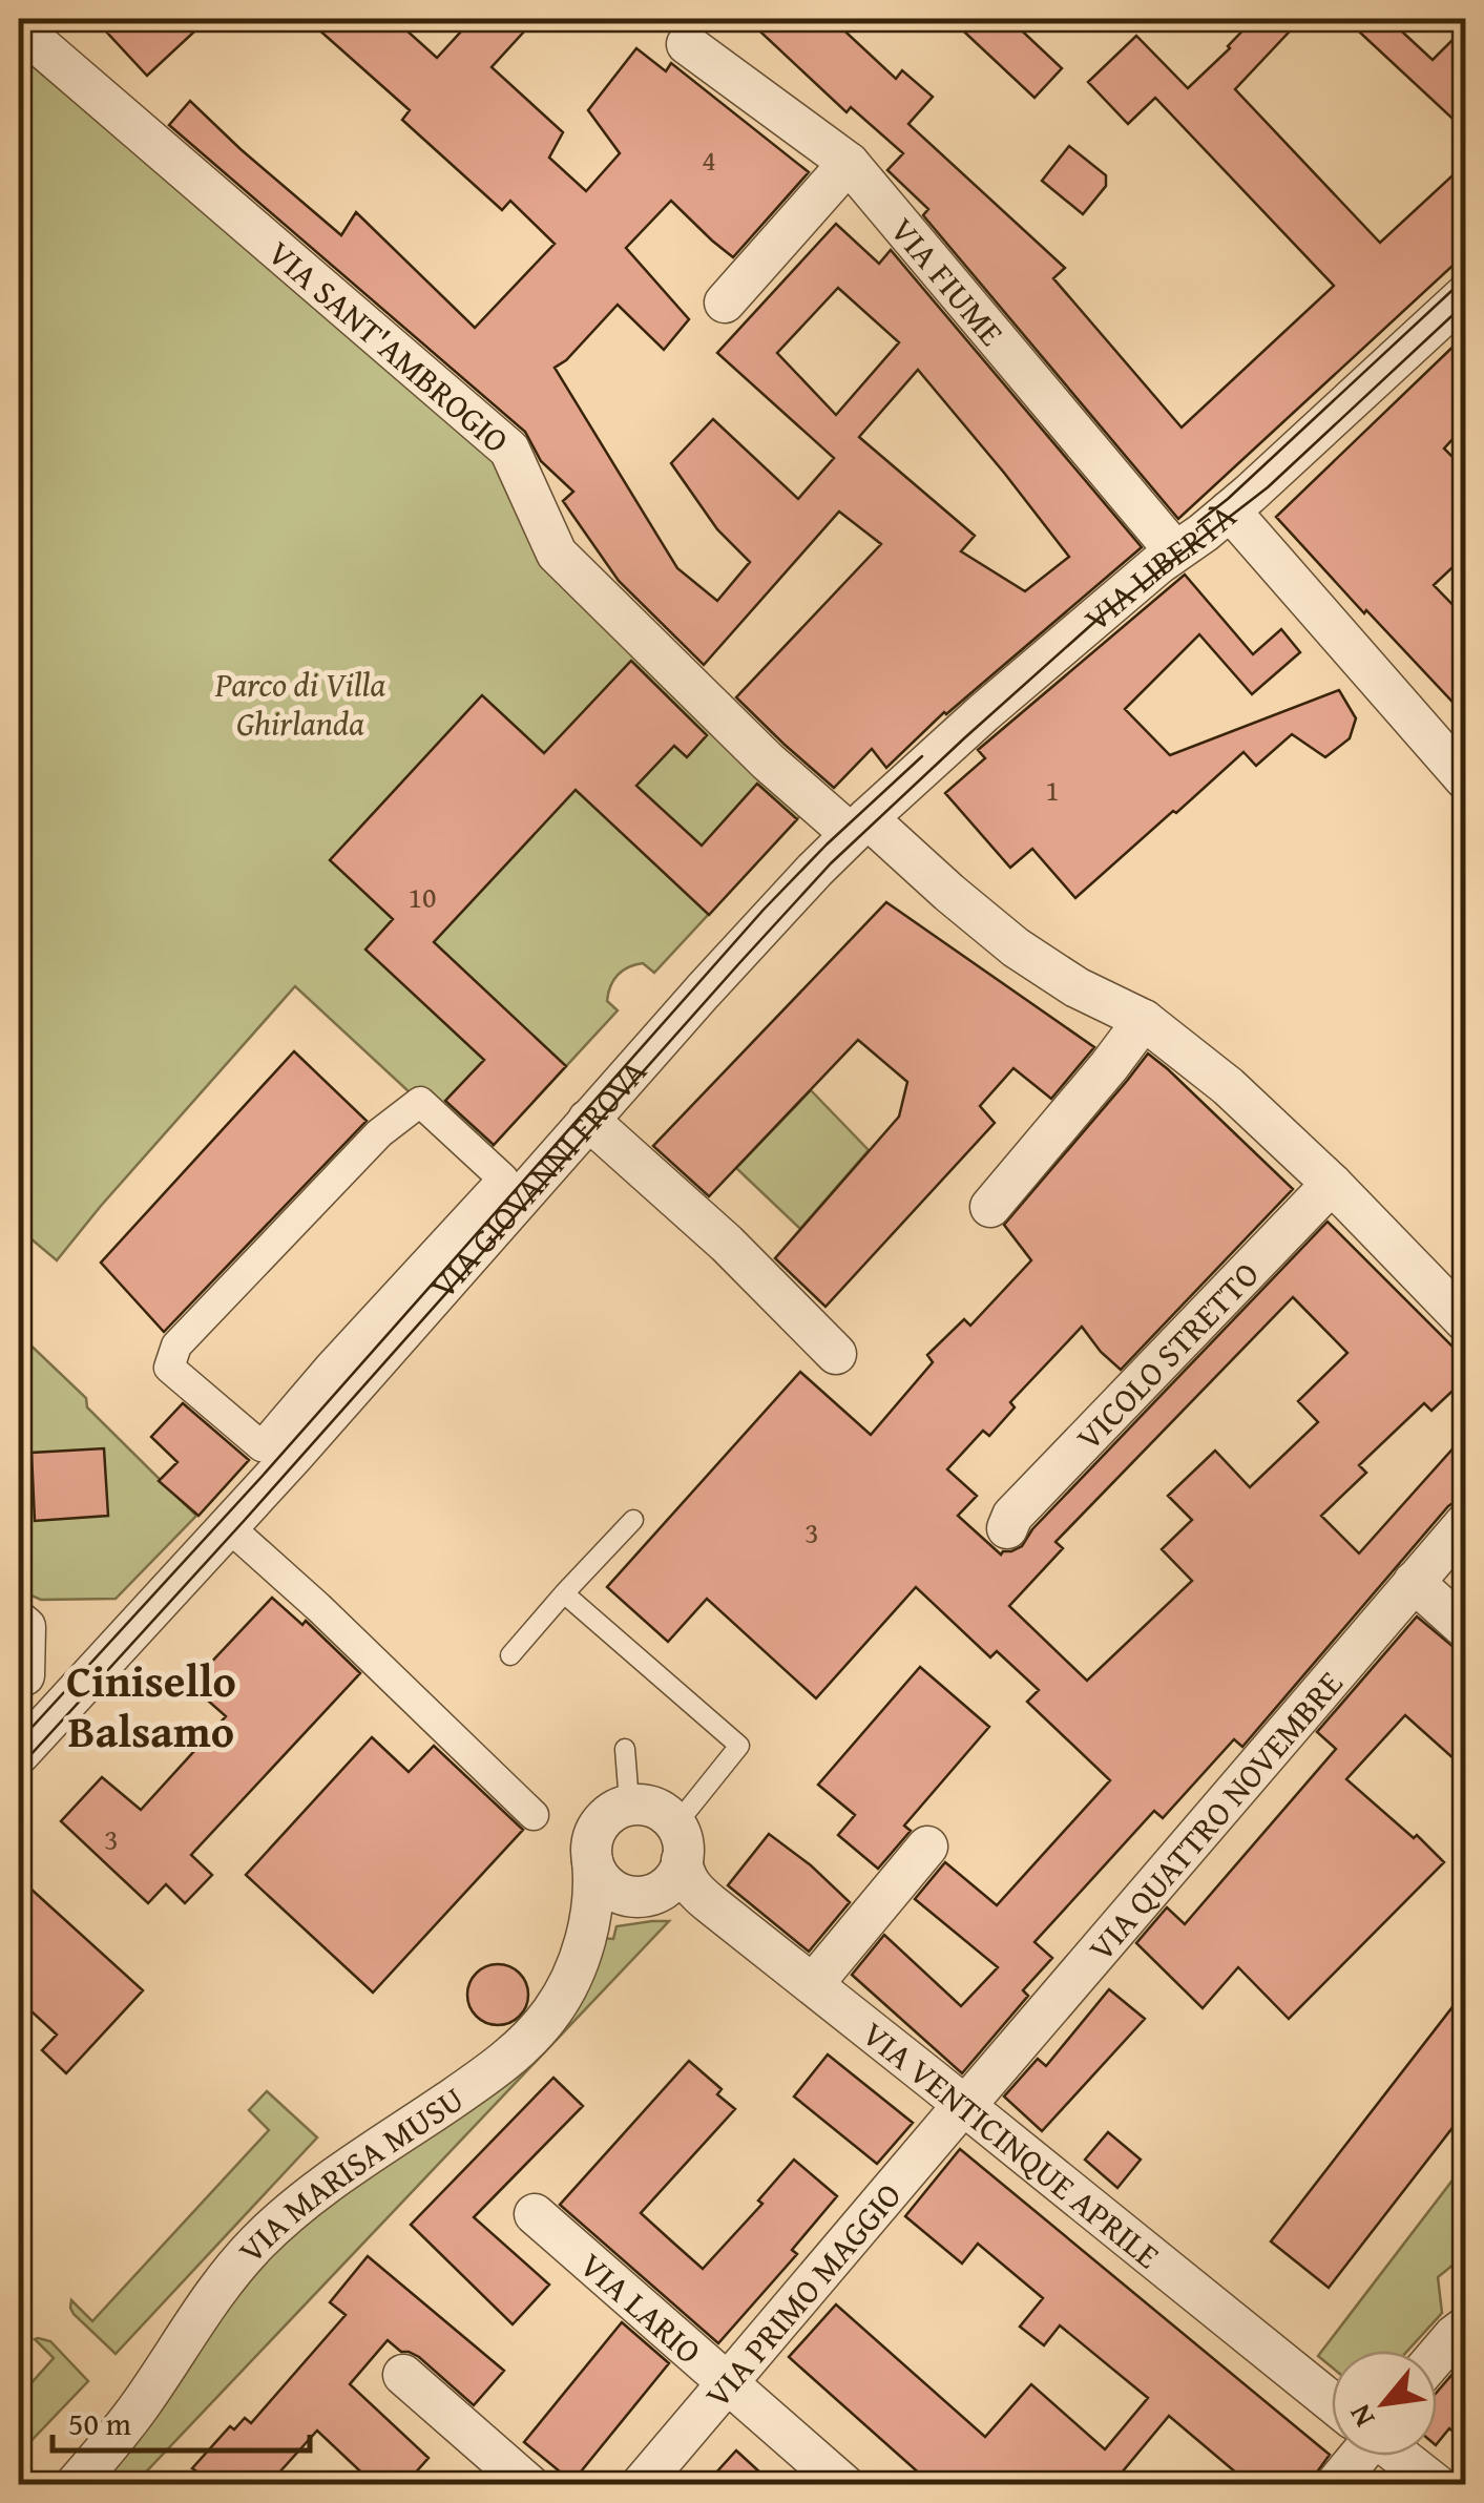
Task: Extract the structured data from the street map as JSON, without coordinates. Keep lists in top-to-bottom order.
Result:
{
  "streets": {
    "street": [
      "VIA FIUME",
      "VIA SANT'AMBROGIO",
      "VIA LIBERTÀ",
      "VIA GIOVANNI FROVA",
      "VICOLO STRETTO",
      "VIA QUATTRO NOVEMBRE",
      "VIA VENTICINQUE APRILE",
      "VIA MARISA MUSU",
      "VIA PRIMO MAGGIO",
      "VIA LARIO"
    ]
  },
  "crossings": [
    ["VIA FIUME", "VIA LIBERTÀ"],
    ["VIA SANT'AMBROGIO", "VIA LIBERTÀ"],
    ["VIA SANT'AMBROGIO", "VIA GIOVANNI FROVA"],
    ["VIA SANT'AMBROGIO", "VICOLO STRETTO"],
    ["VIA LIBERTÀ", "VIA GIOVANNI FROVA"],
    ["VIA QUATTRO NOVEMBRE", "VIA VENTICINQUE APRILE"],
    ["VIA QUATTRO NOVEMBRE", "VIA PRIMO MAGGIO"],
    ["VIA VENTICINQUE APRILE", "VIA MARISA MUSU"],
    ["VIA VENTICINQUE APRILE", "VIA PRIMO MAGGIO"],
    ["VIA PRIMO MAGGIO", "VIA LARIO"]
  ],
  "districts": ["Cinisello Balsamo"],
  "parks": ["Parco di Villa Ghirlanda"],
  "house_numbers": [
    "4",
    "1",
    "10",
    "3",
    "3"
  ],
  "scale_bar": "50 m",
  "north": "bottom left"
}
